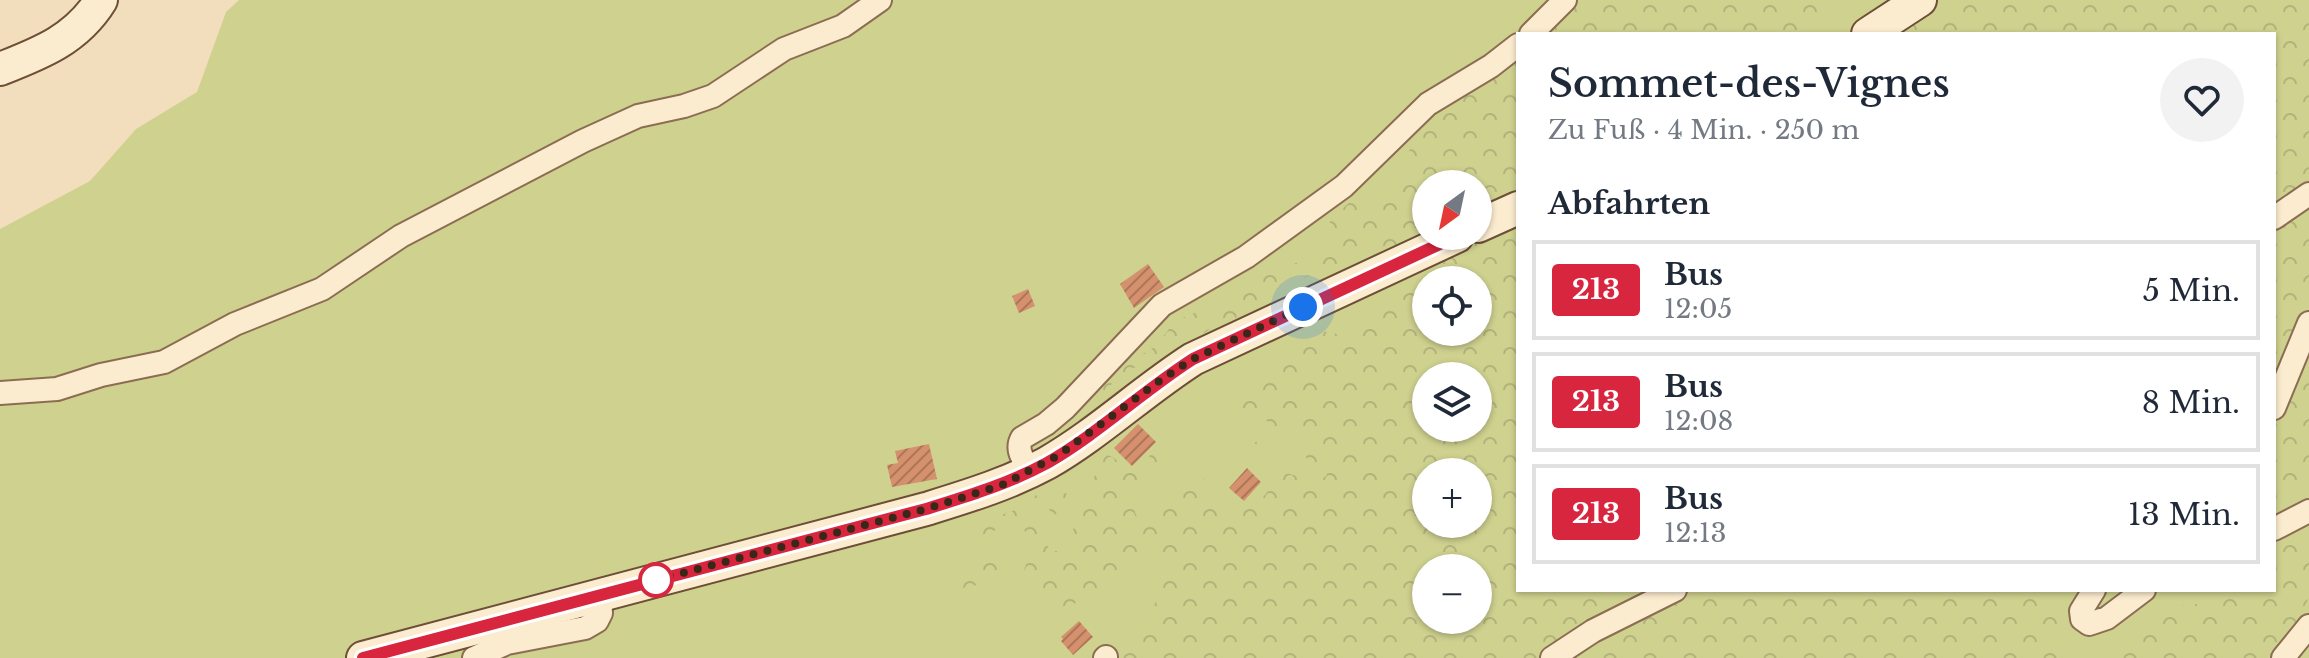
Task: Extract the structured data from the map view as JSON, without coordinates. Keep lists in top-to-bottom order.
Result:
{
  "lines": ["bus line 213"],
  "north": "bottom left",
  "page": {
    "heading": [
      ["Sommet-des-Vignes", "Zu Fuß · 4 Min. · 250 m"],
      "Abfahrten"
    ],
    "map_buttons": ["+", "−"],
    "list": [
      {
        "mark": "213",
        "name": "Bus",
        "note": "12:05",
        "value": "5 Min."
      },
      {
        "mark": "213",
        "name": "Bus",
        "note": "12:08",
        "value": "8 Min."
      },
      {
        "mark": "213",
        "name": "Bus",
        "note": "12:13",
        "value": "13 Min."
      }
    ]
  }
}
